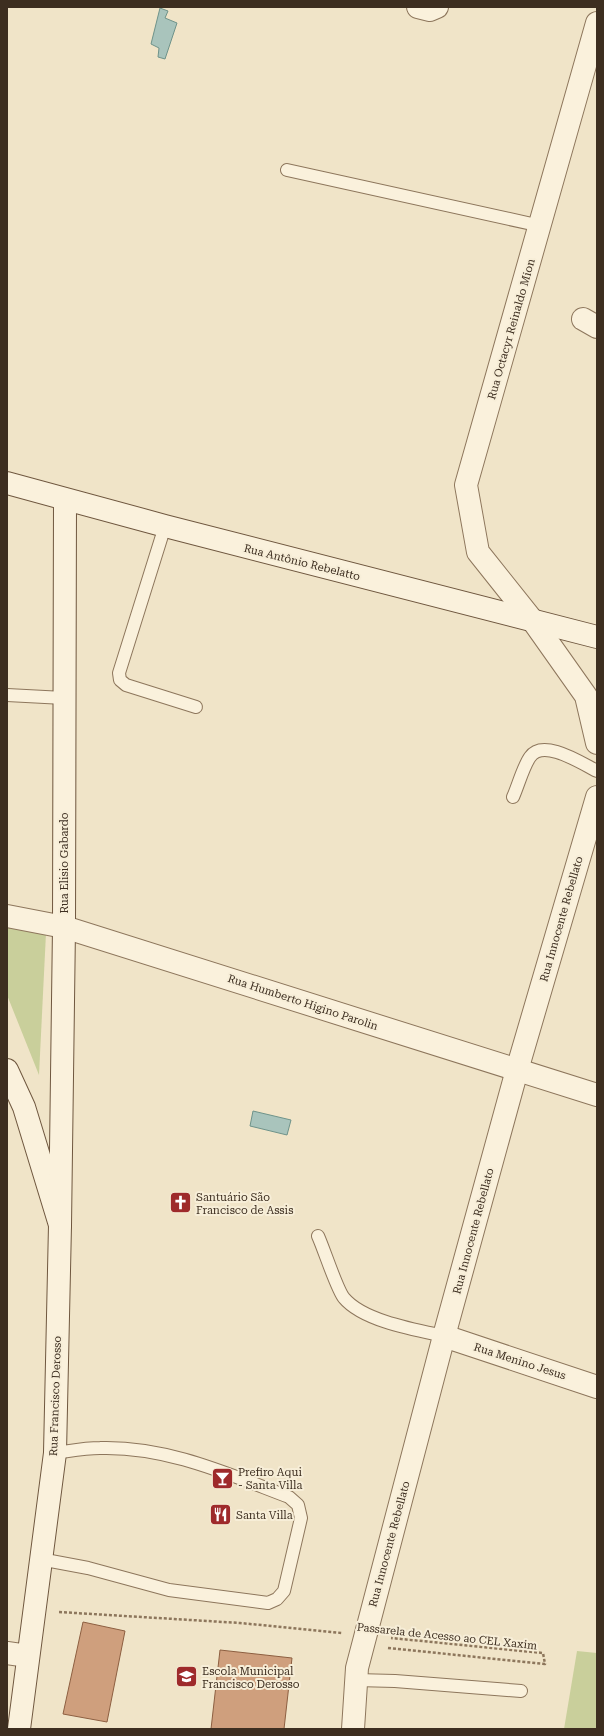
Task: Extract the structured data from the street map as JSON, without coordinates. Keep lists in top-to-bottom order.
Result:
{
  "streets": {
    "street": [
      "Rua Octacyr Reinaldo Mion",
      "Rua Antônio Rebelatto",
      "Rua Elisio Gabardo",
      "Rua Innocente Rebellato",
      "Rua Humberto Higino Parolin",
      "Rua Menino Jesus",
      "Rua Francisco Derosso"
    ],
    "path": ["Passarela de Acesso ao CEL Xaxim"]
  },
  "crossings": [
    ["Rua Octacyr Reinaldo Mion", "Rua Antônio Rebelatto"],
    ["Rua Antônio Rebelatto", "Rua Elisio Gabardo"],
    ["Rua Elisio Gabardo", "Rua Humberto Higino Parolin"],
    ["Rua Elisio Gabardo", "Rua Francisco Derosso"],
    ["Rua Innocente Rebellato", "Rua Humberto Higino Parolin"],
    ["Rua Innocente Rebellato", "Rua Menino Jesus"],
    ["Rua Innocente Rebellato", "Passarela de Acesso ao CEL Xaxim"]
  ],
  "places": {
    "church": ["Santuário São Francisco de Assis"],
    "bar": ["Prefiro Aqui - Santa Villa"],
    "restaurant": ["Santa Villa"],
    "school or university": ["Escola Municipal Francisco Derosso"]
  }
}
